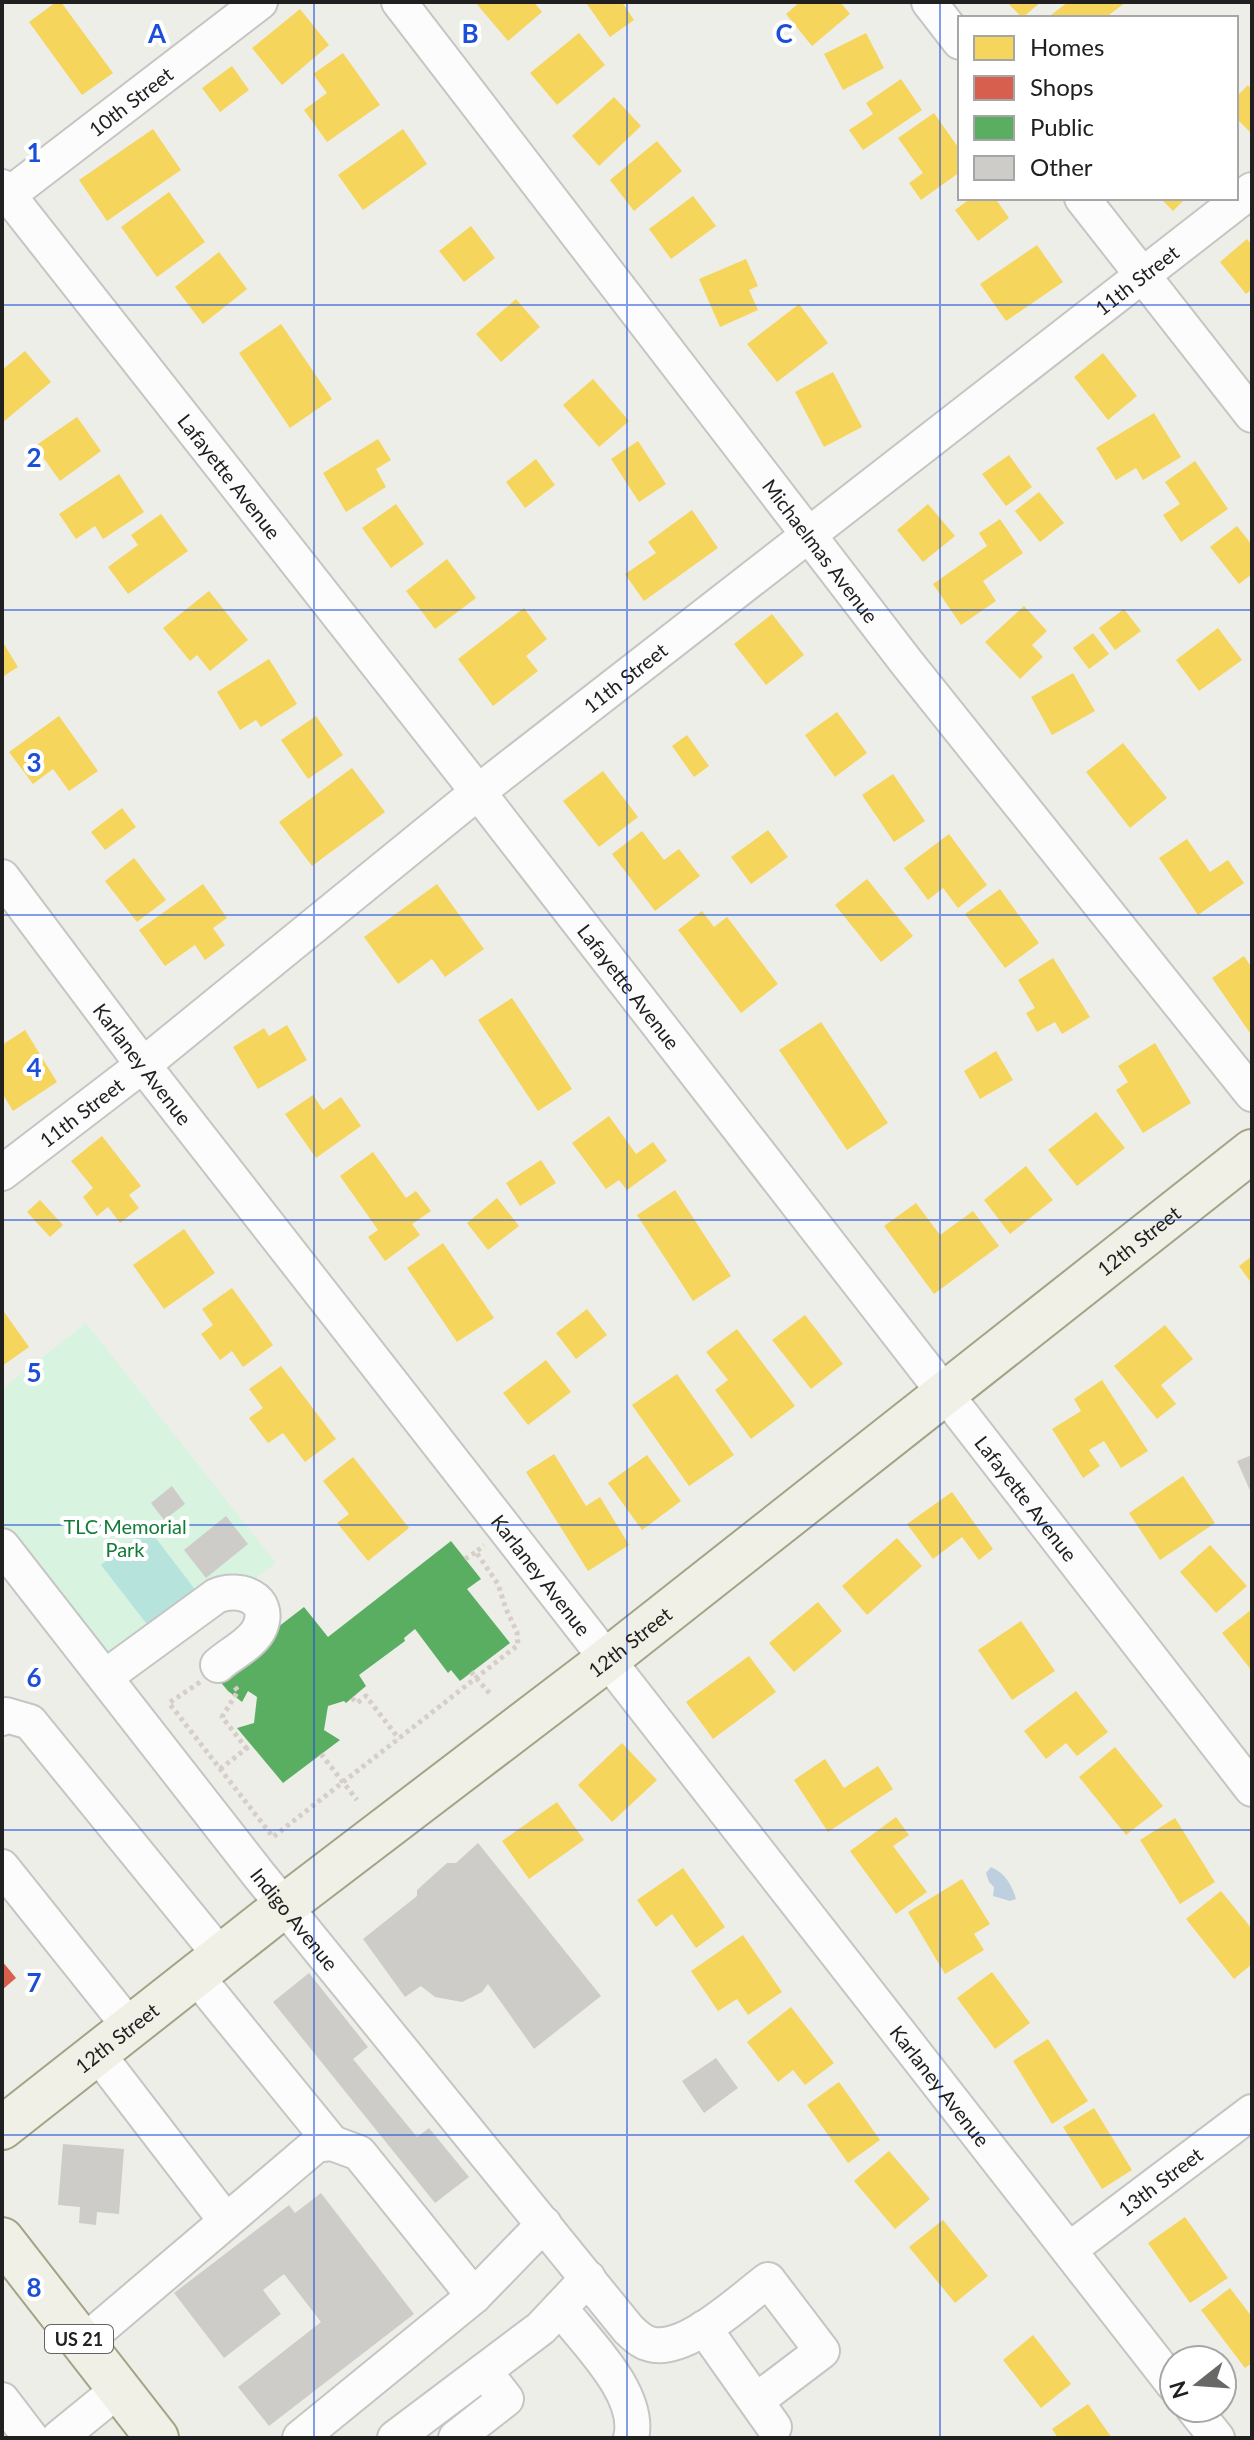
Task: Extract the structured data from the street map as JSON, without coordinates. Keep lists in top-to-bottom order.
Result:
{
  "streets": {
    "main road": ["12th Street", "US 21"],
    "street": [
      "10th Street",
      "11th Street",
      "Lafayette Avenue",
      "Michaelmas Avenue",
      "Karlaney Avenue",
      "Indigo Avenue",
      "13th Street"
    ]
  },
  "crossings": [
    ["10th Street", "Lafayette Avenue"],
    ["11th Street", "Lafayette Avenue"],
    ["11th Street", "Michaelmas Avenue"],
    ["11th Street", "Karlaney Avenue"],
    ["Lafayette Avenue", "12th Street"],
    ["Karlaney Avenue", "12th Street"],
    ["Karlaney Avenue", "13th Street"],
    ["12th Street", "Indigo Avenue"]
  ],
  "parks": ["TLC Memorial Park"],
  "legend": [
    "Homes",
    "Shops",
    "Public",
    "Other"
  ],
  "north": "left",
  "grid": {
    "columns": ["A", "B", "C"],
    "rows": [
      "1",
      "2",
      "3",
      "4",
      "5",
      "6",
      "7",
      "8"
    ]
  }
}
